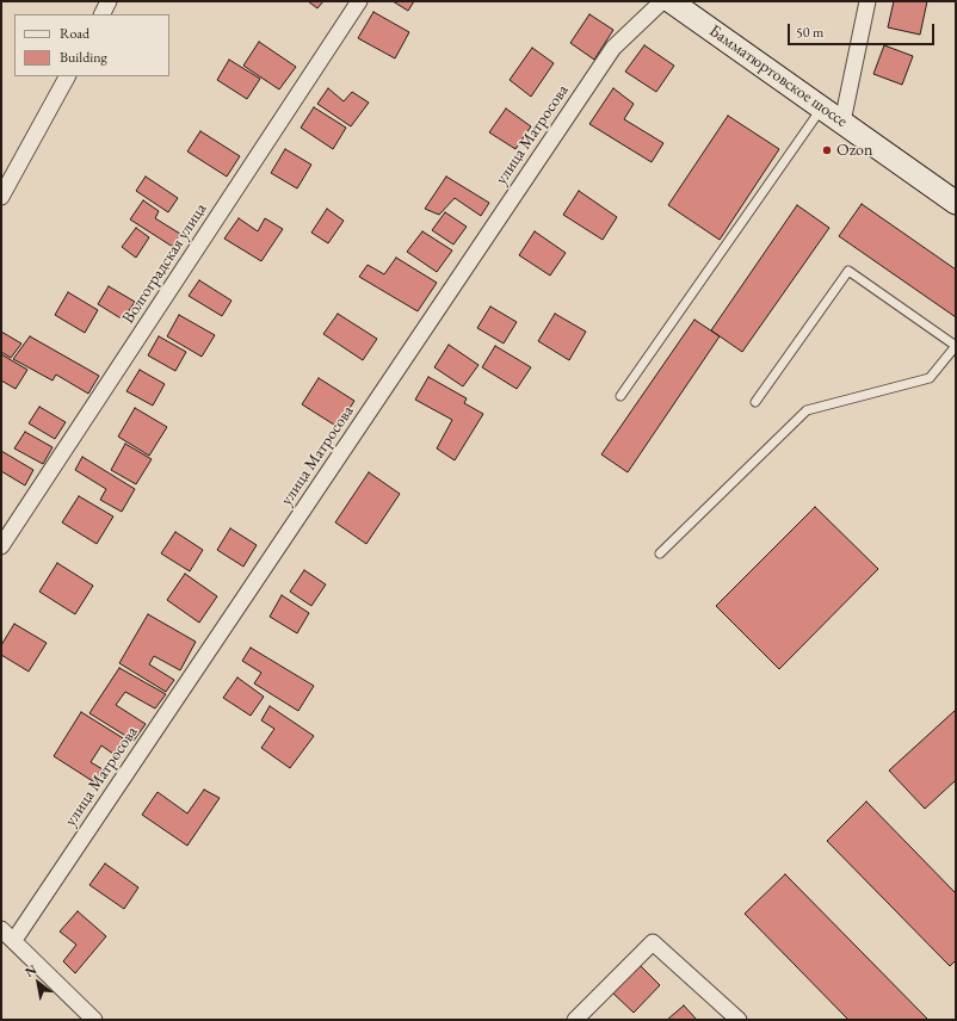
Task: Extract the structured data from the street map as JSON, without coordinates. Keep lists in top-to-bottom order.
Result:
{
  "streets": {
    "street": ["Бамматюртовское шоссе", "улица Матросова", "Волгоградская улица"]
  },
  "places": ["Ozon"],
  "legend": ["Road", "Building"],
  "scale_bar": "50 m",
  "north": "top left"
}
